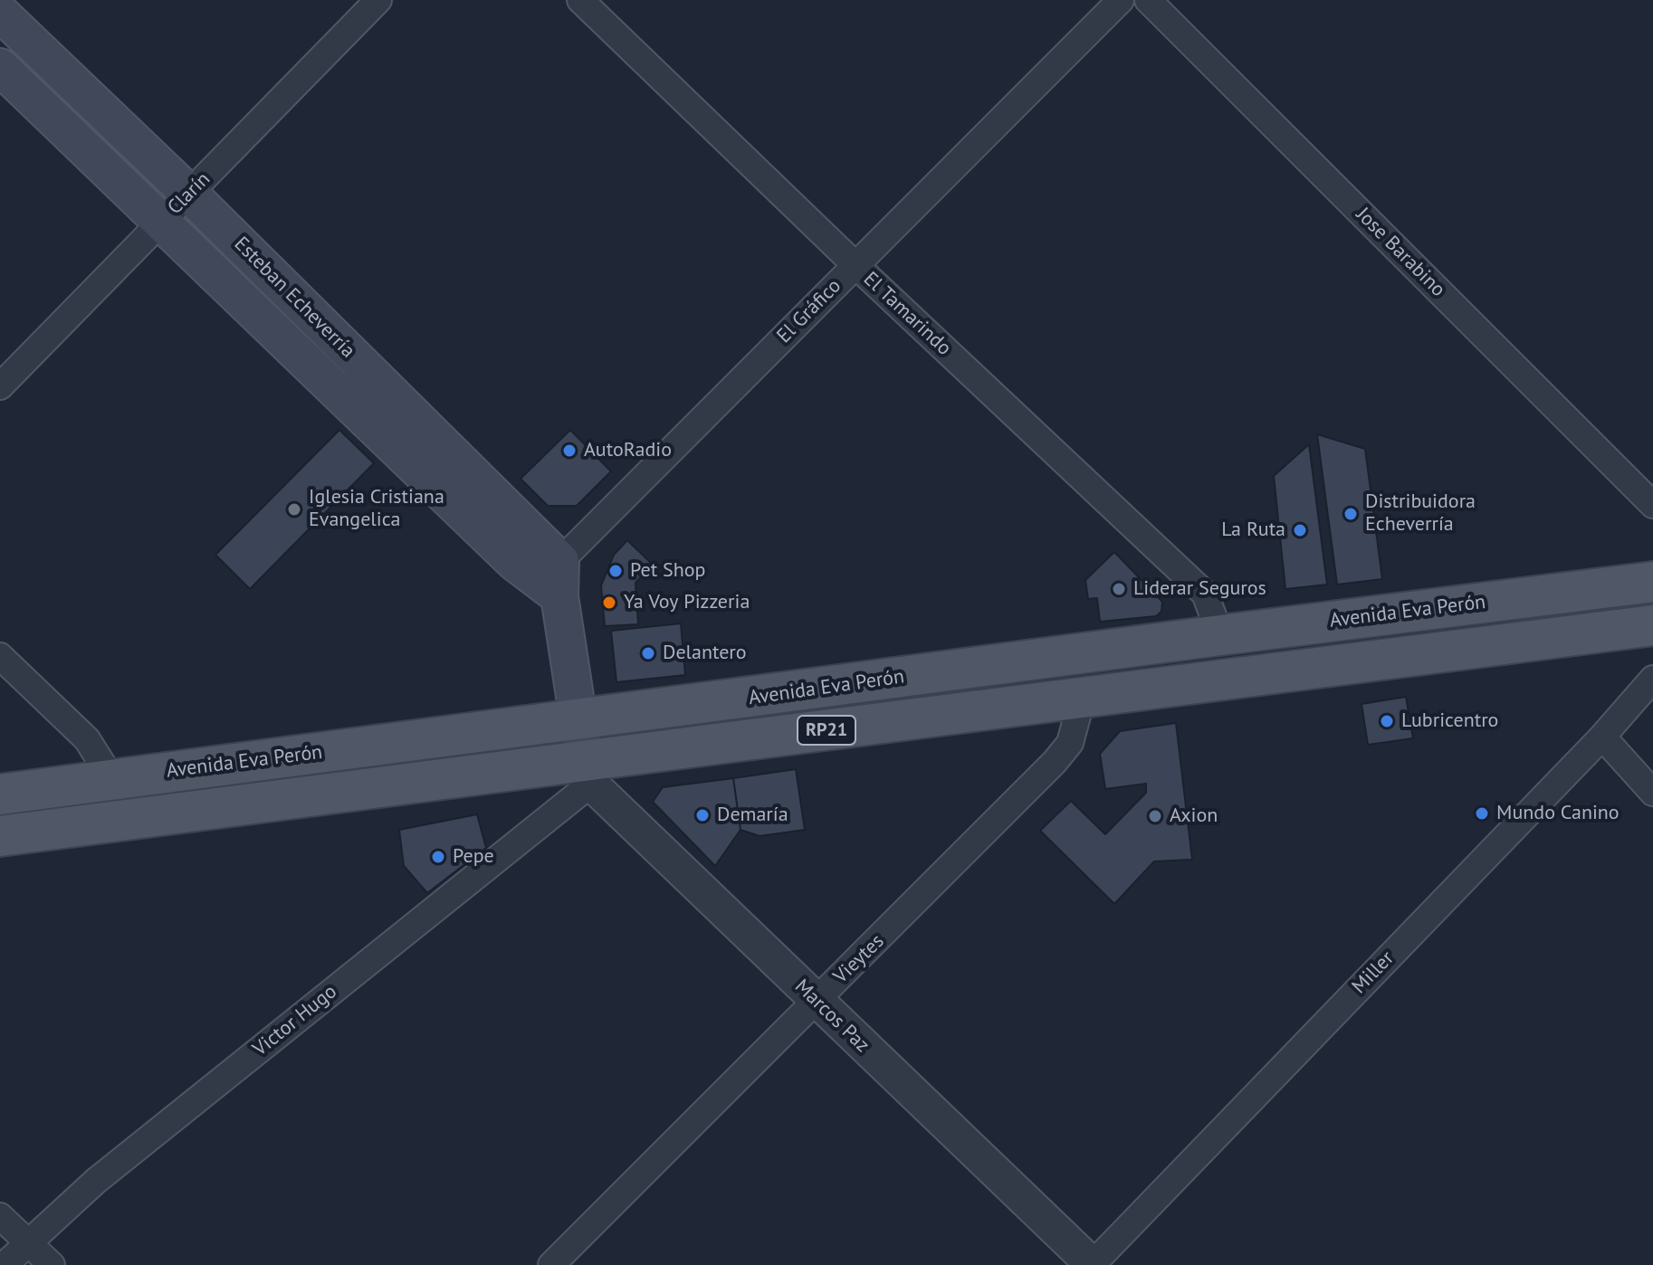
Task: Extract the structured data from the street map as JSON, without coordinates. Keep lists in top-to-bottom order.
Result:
{
  "streets": {
    "main road": ["Esteban Echeverría", "Avenida Eva Perón", "RP21"],
    "street": [
      "Clarín",
      "Jose Barabino",
      "El Gráfico",
      "El Tamarindo",
      "Vieytes",
      "Miller",
      "Marcos Paz",
      "Victor Hugo"
    ]
  },
  "crossings": [
    ["Clarín", "Esteban Echeverría"],
    ["Esteban Echeverría", "El Gráfico"],
    ["El Gráfico", "El Tamarindo"],
    ["El Tamarindo", "Avenida Eva Perón"],
    ["Avenida Eva Perón", "Vieytes"],
    ["Avenida Eva Perón", "Marcos Paz"],
    ["Avenida Eva Perón", "Victor Hugo"],
    ["Vieytes", "Marcos Paz"],
    ["Miller", "Marcos Paz"],
    ["Marcos Paz", "Victor Hugo"]
  ],
  "places": [
    "AutoRadio",
    "Iglesia Cristiana Evangelica",
    "Distribuidora Echeverría",
    "La Ruta",
    "Pet Shop",
    "Liderar Seguros",
    "Ya Voy Pizzeria",
    "Delantero",
    "Lubricentro",
    "Mundo Canino",
    "Demaría",
    "Axion",
    "Pepe"
  ]
}
